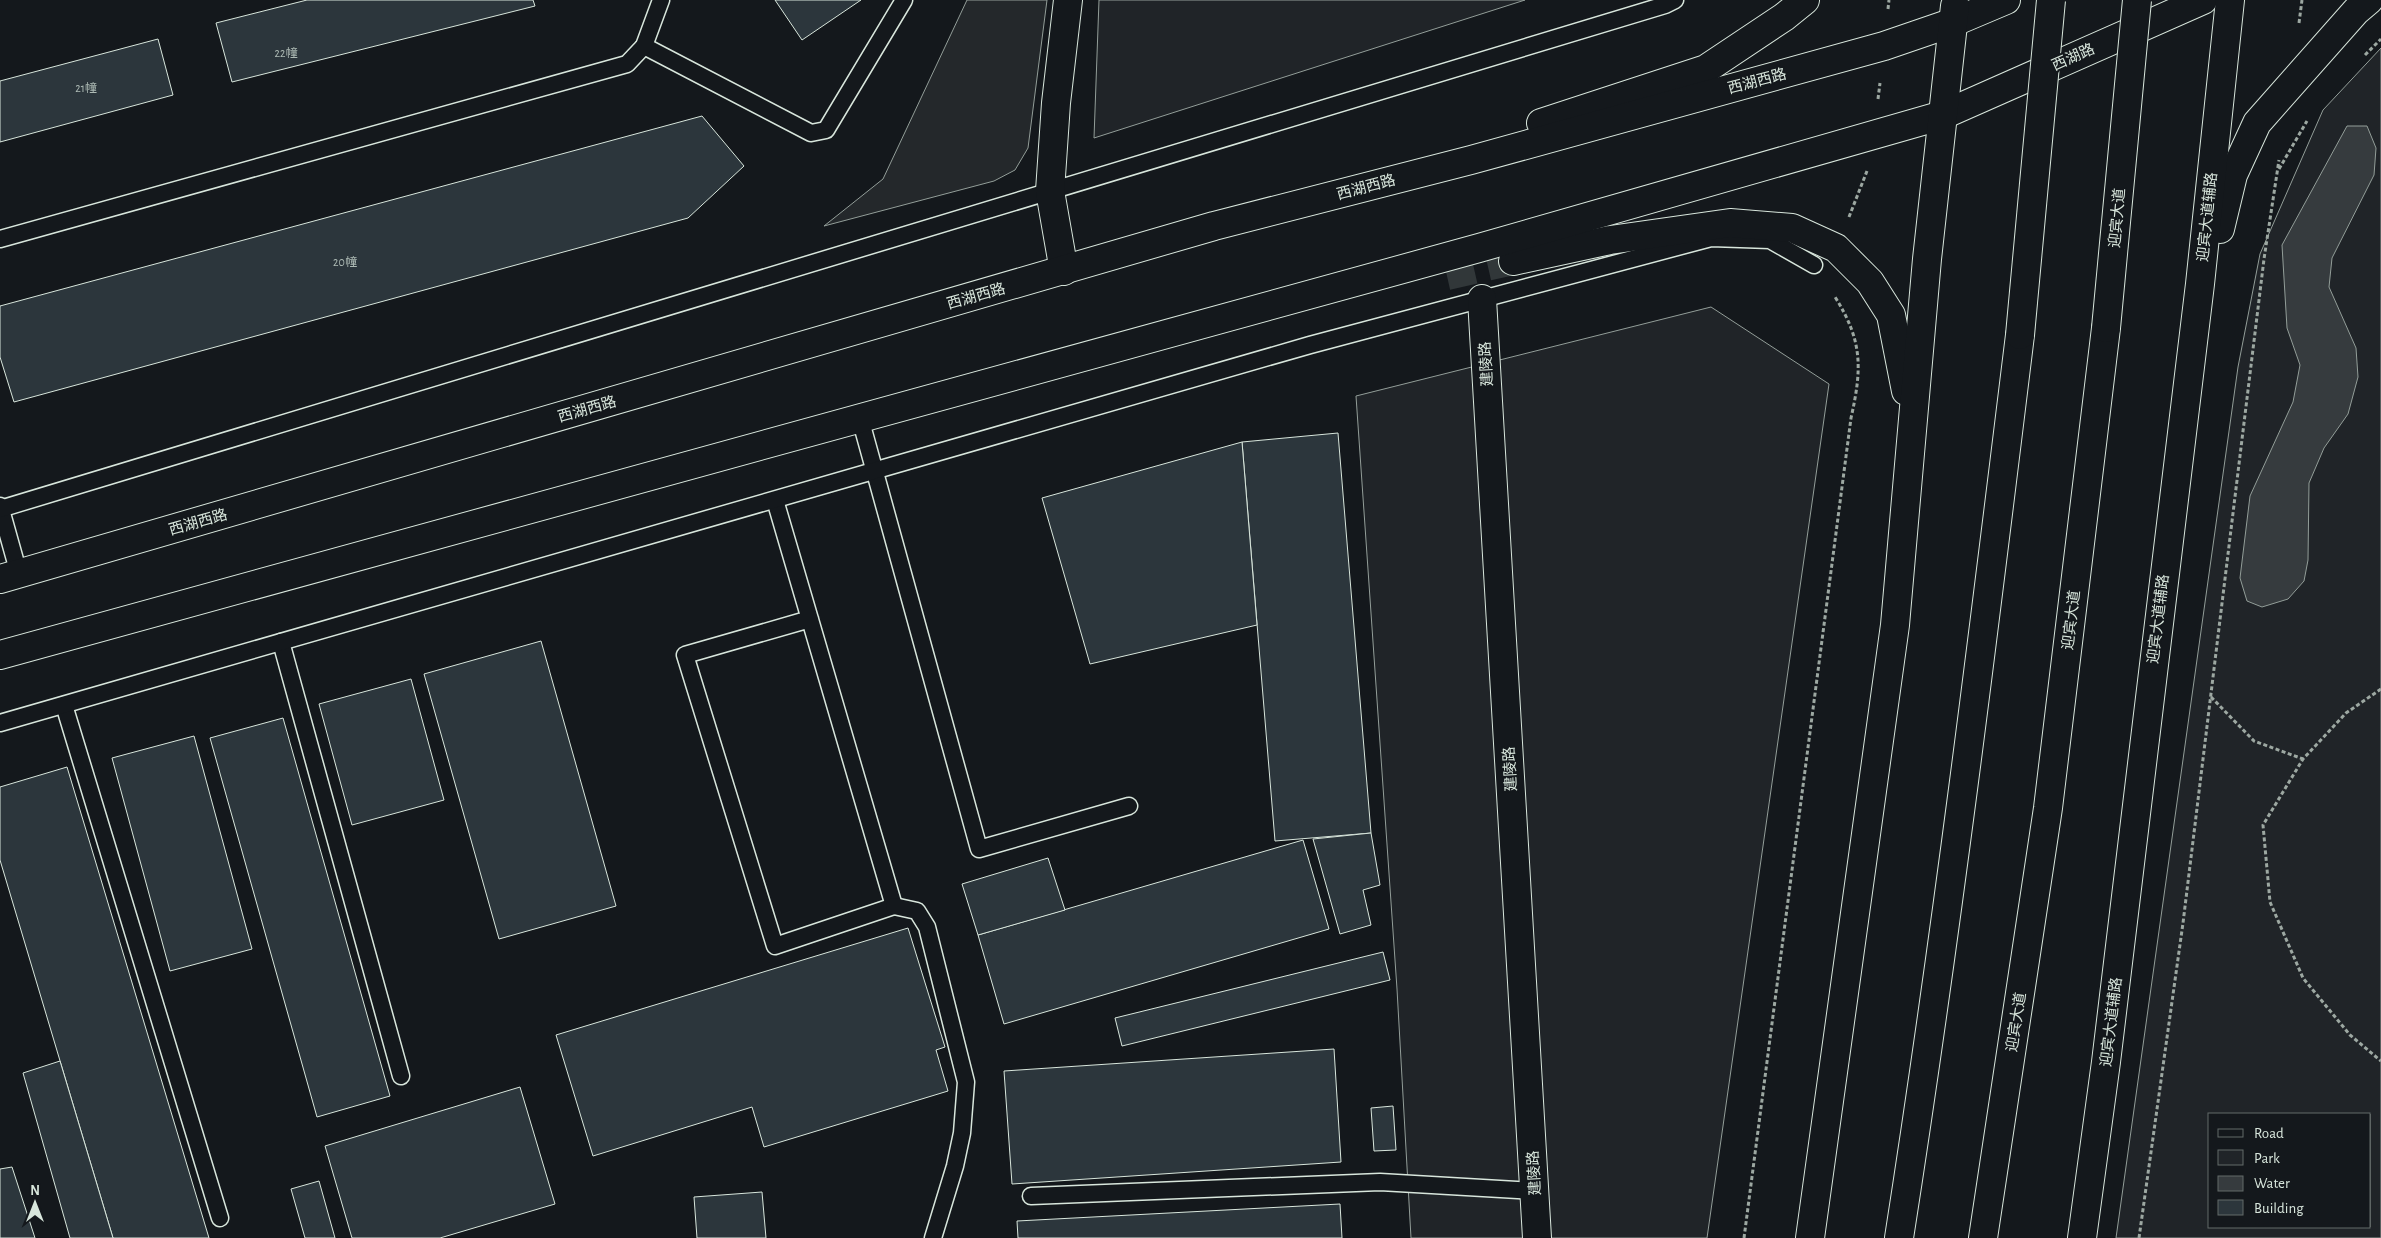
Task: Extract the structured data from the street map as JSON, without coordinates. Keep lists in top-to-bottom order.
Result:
{
  "streets": {
    "main road": [
      "西湖路",
      "西湖西路",
      "迎宾大道辅路",
      "迎宾大道",
      "建陵路"
    ]
  },
  "house_numbers": ["22幢", "21幢", "20幢"],
  "legend": [
    "Road",
    "Park",
    "Water",
    "Building"
  ],
  "north": "top"
}
